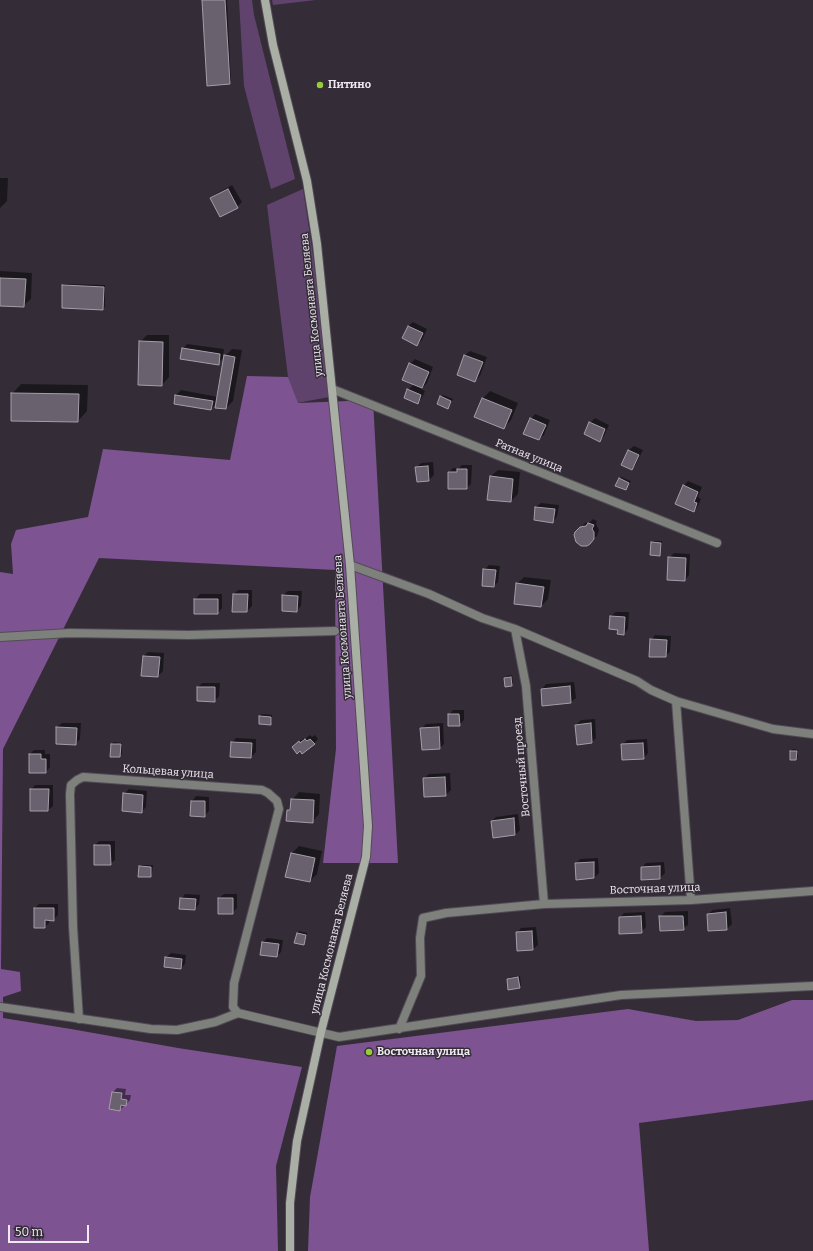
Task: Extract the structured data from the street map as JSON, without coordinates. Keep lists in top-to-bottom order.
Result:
{
  "streets": {
    "street": [
      "улица Космонавта Беляева",
      "Ратная улица",
      "Восточный проезд",
      "Кольцевая улица",
      "Восточная улица"
    ]
  },
  "crossings": [
    ["улица Космонавта Беляева", "Ратная улица"],
    ["Восточный проезд", "Восточная улица"]
  ],
  "places": ["Питино", "Восточная улица"],
  "scale_bar": "50 m"
}
